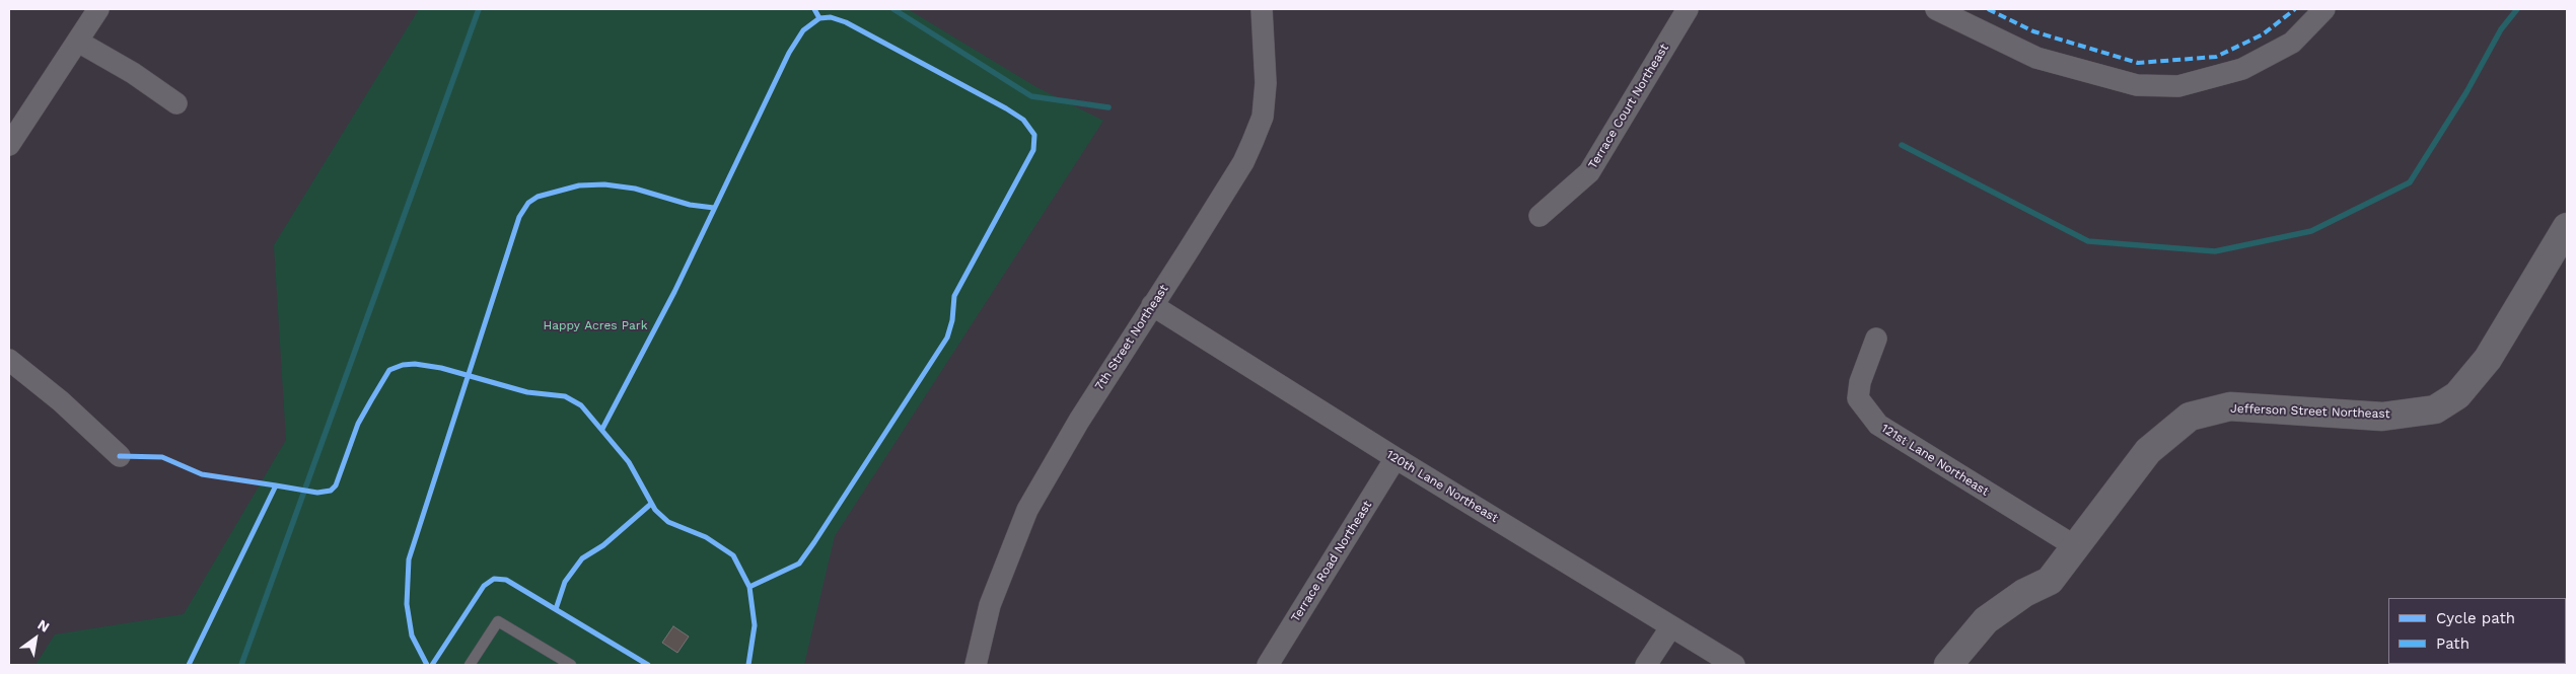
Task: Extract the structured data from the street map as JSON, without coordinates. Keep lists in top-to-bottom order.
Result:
{
  "streets": {
    "street": [
      "Terrace Court Northeast",
      "7th Street Northeast",
      "Jefferson Street Northeast",
      "121st Lane Northeast",
      "120th Lane Northeast",
      "Terrace Road Northeast"
    ]
  },
  "crossings": [
    ["7th Street Northeast", "120th Lane Northeast"],
    ["Jefferson Street Northeast", "121st Lane Northeast"],
    ["120th Lane Northeast", "Terrace Road Northeast"]
  ],
  "parks": ["Happy Acres Park"],
  "legend": ["Cycle path", "Path"],
  "north": "top right"
}
